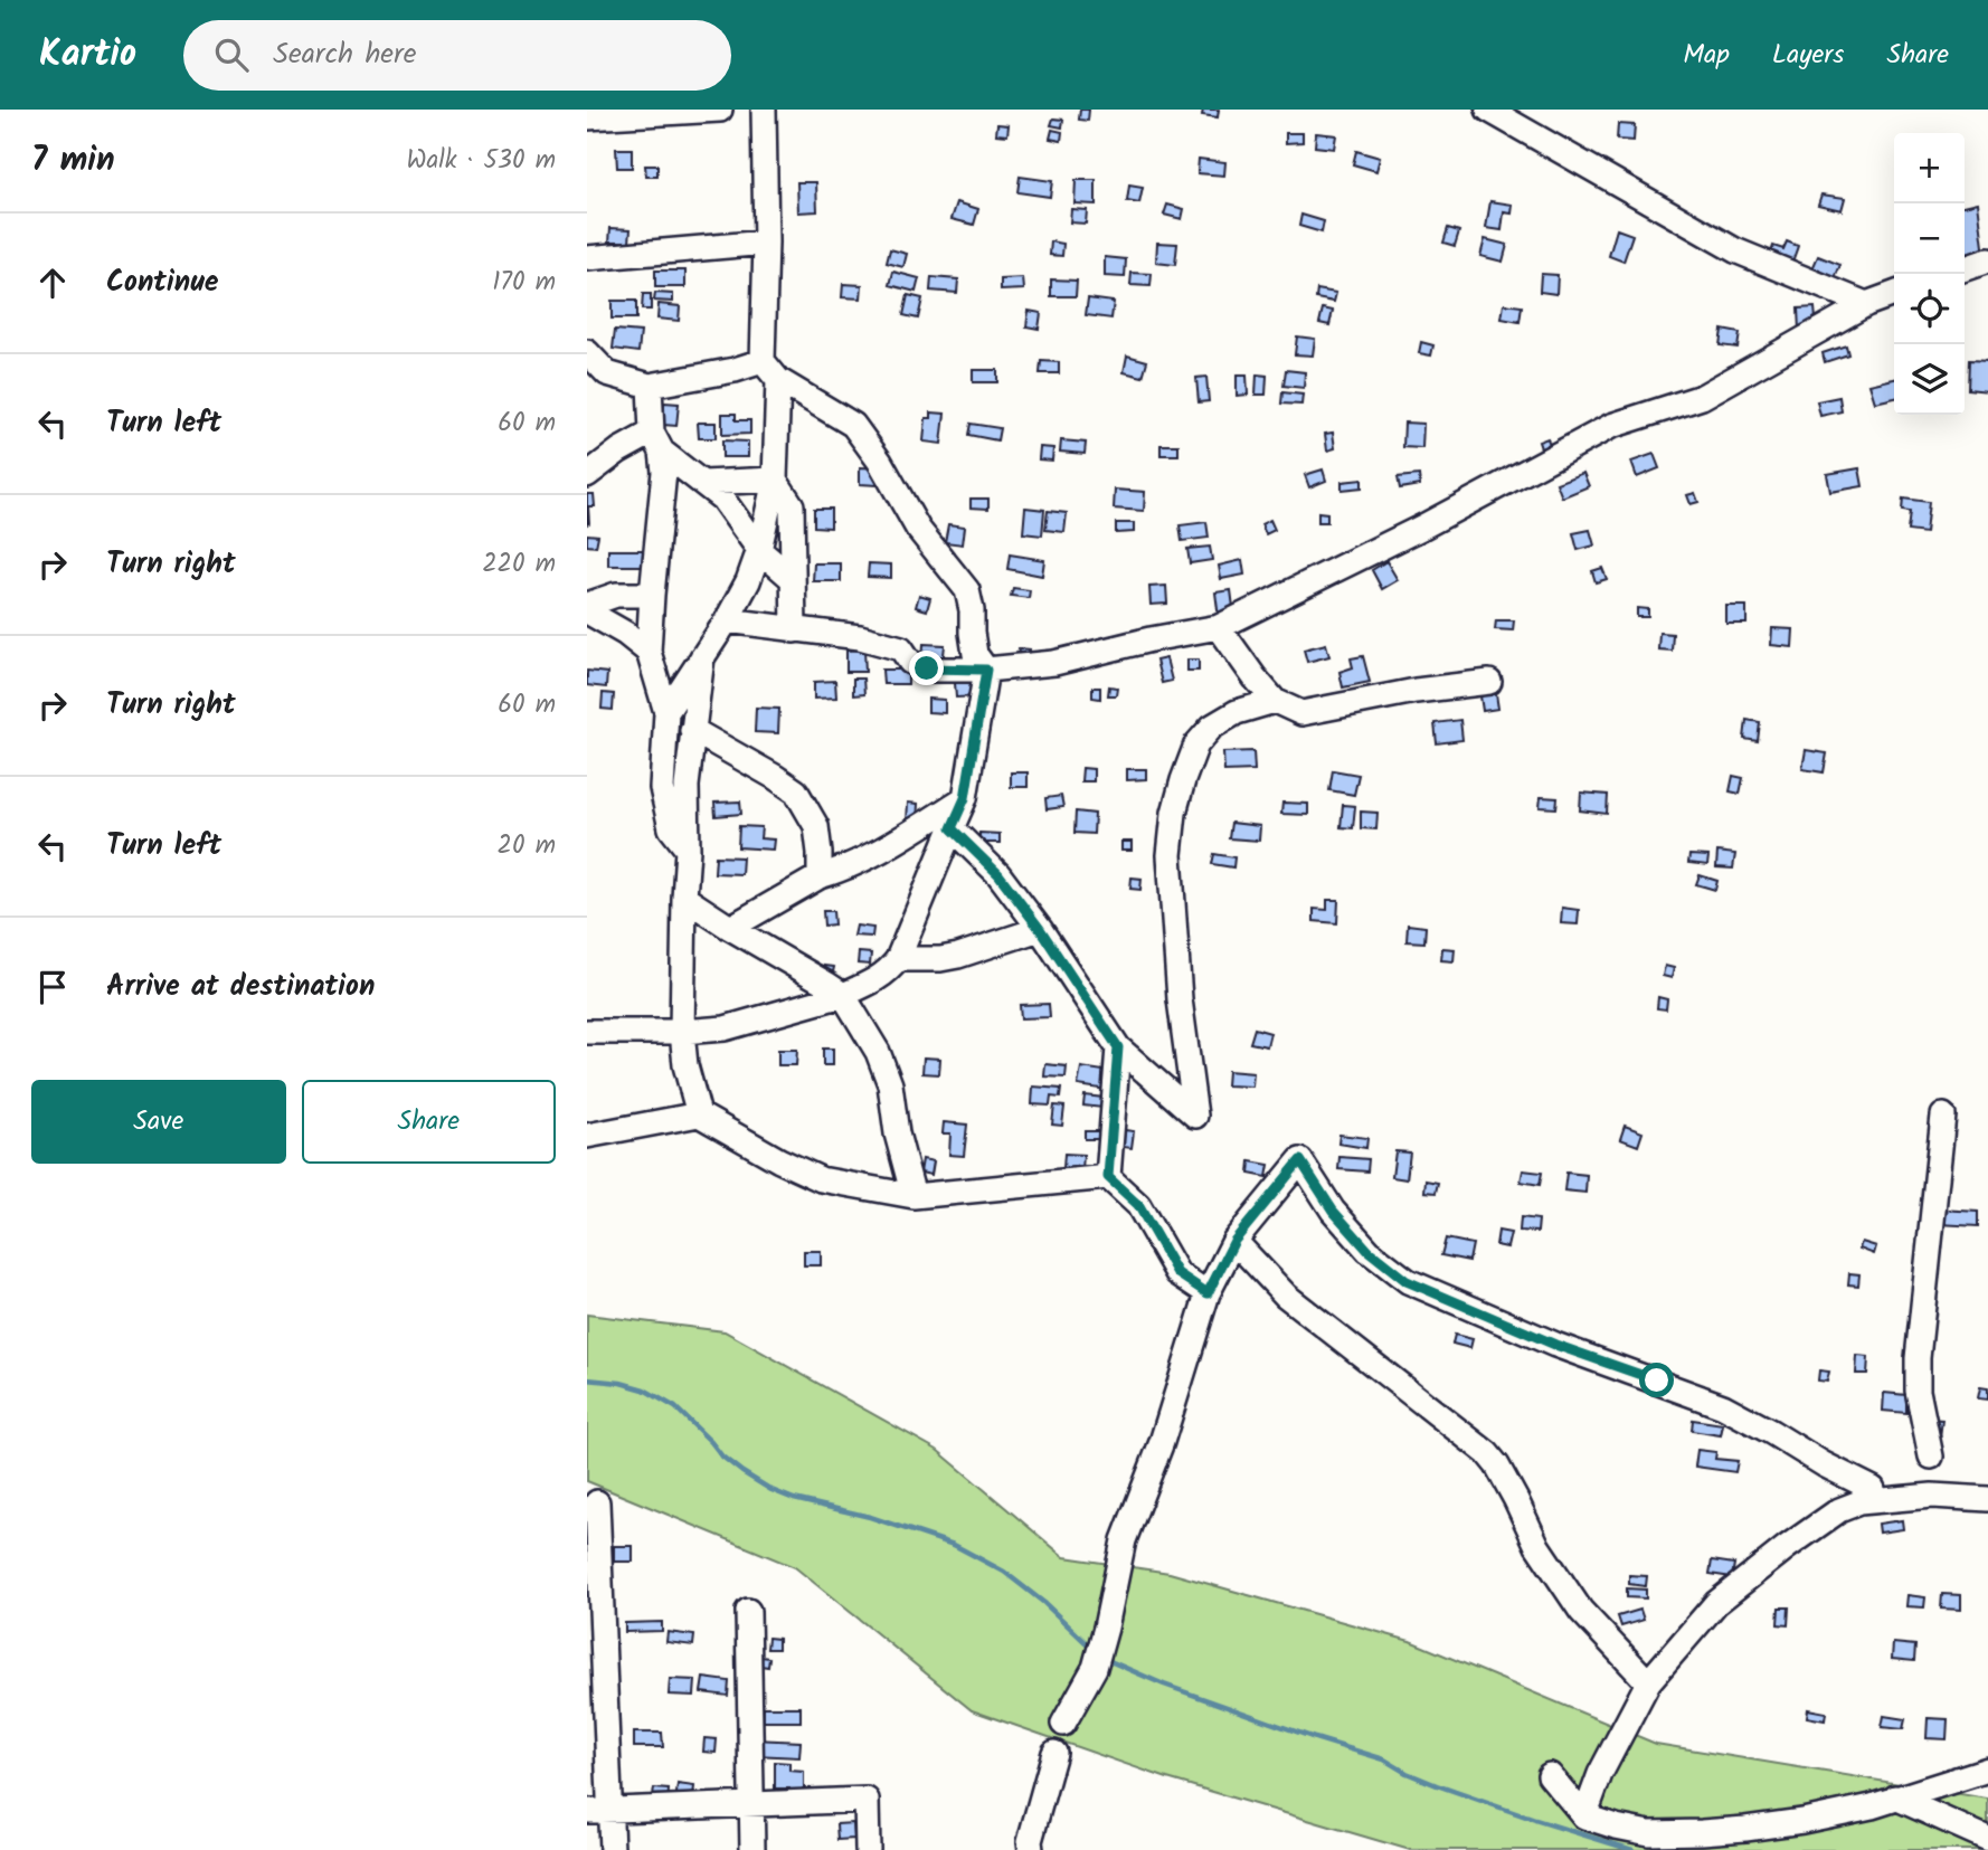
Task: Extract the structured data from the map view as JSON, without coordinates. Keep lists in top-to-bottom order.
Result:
{
  "page": {
    "header": "Kartio",
    "search": "Search here",
    "nav": ["Map", "Layers", "Share"],
    "heading": ["7 min", "Walk · 530 m"],
    "map_buttons": ["+", "−"],
    "list": [
      ["Continue", "170 m"],
      ["Turn left", "60 m"],
      ["Turn right", "220 m"],
      ["Turn right", "60 m"],
      ["Turn left", "20 m"],
      "Arrive at destination"
    ],
    "buttons": ["Save", "Share"]
  }
}
